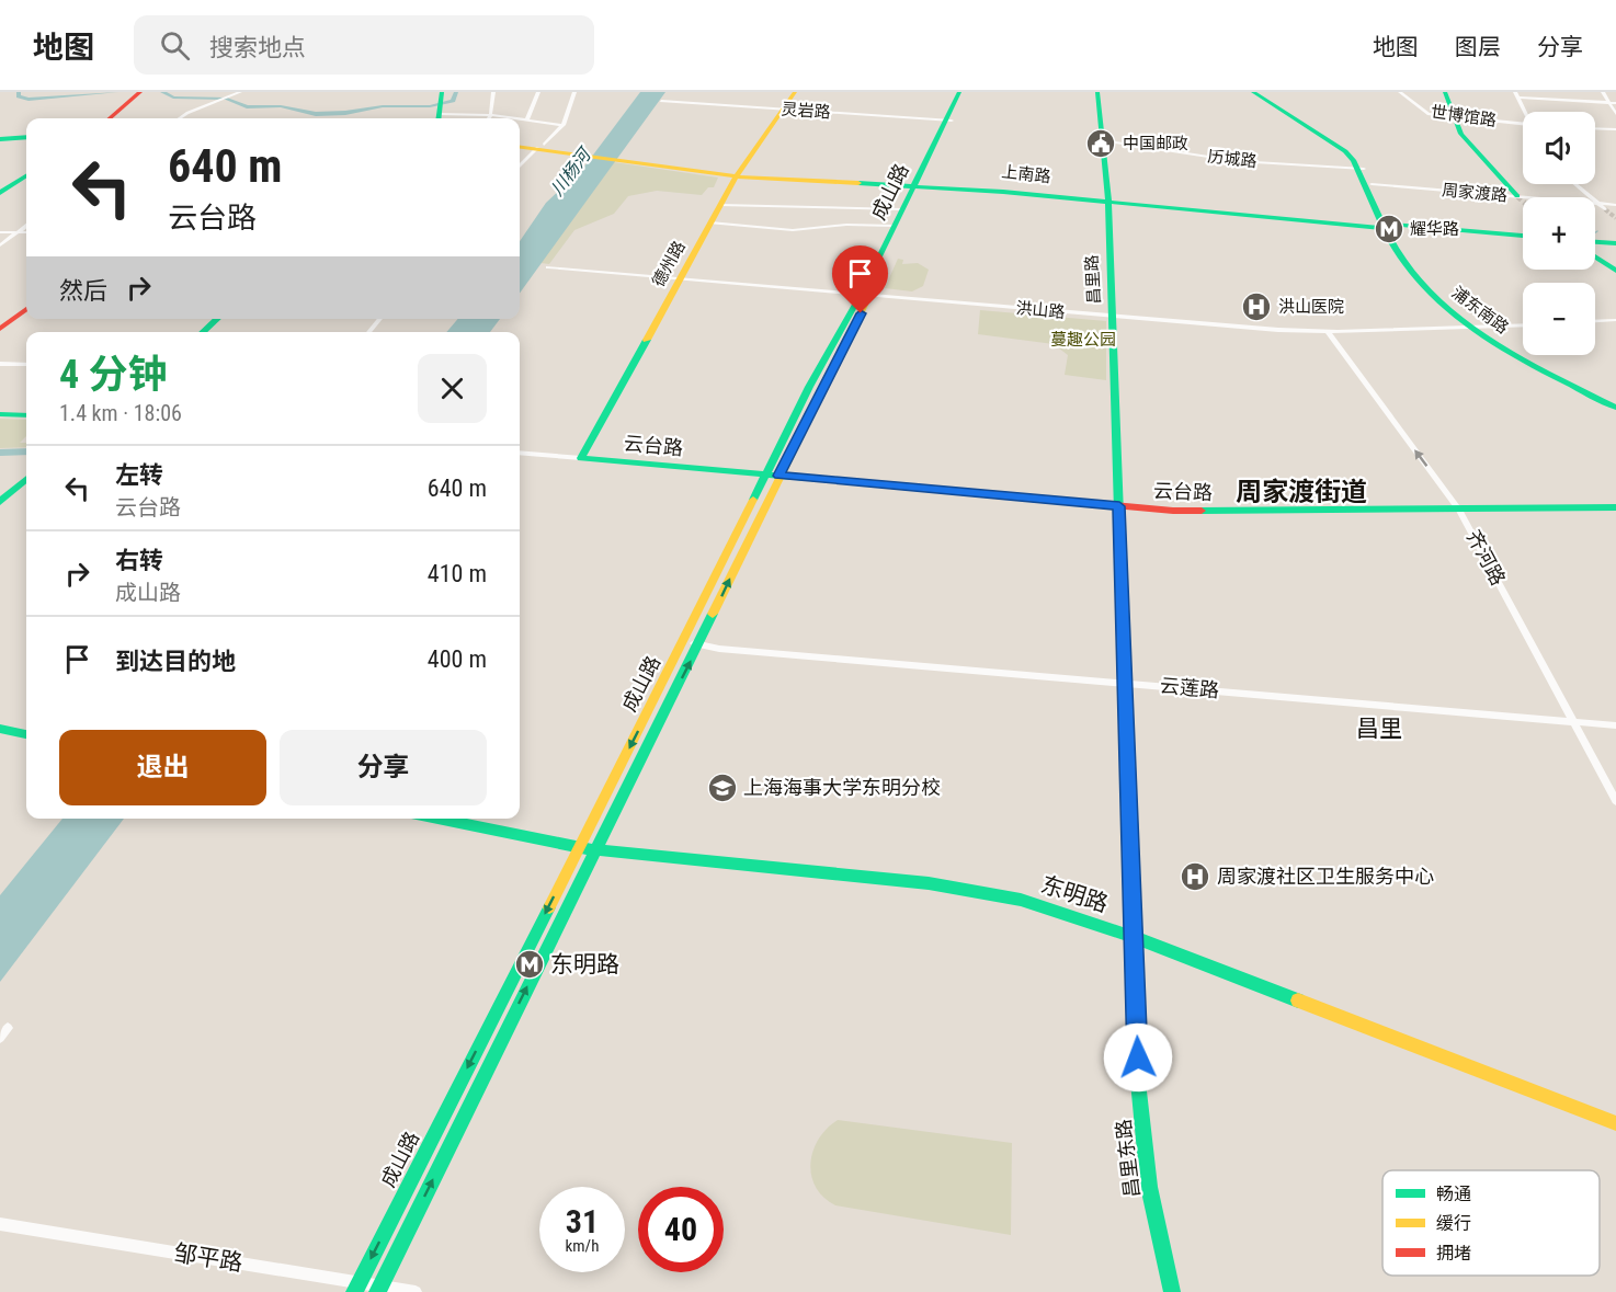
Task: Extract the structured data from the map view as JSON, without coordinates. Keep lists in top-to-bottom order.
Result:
{
  "streets": {
    "main road": [
      "上南路",
      "成山路",
      "德州路",
      "昌里路",
      "浦东南路",
      "云台路",
      "东明路",
      "昌里东路"
    ],
    "street": [
      "灵岩路",
      "世博馆路",
      "历城路",
      "周家渡路",
      "洪山路",
      "齐河路",
      "云莲路",
      "邹平路"
    ]
  },
  "crossings": [
    ["灵岩路", "成山路"],
    ["灵岩路", "德州路"],
    ["历城路", "昌里路"],
    ["上南路", "成山路"],
    ["上南路", "德州路"],
    ["上南路", "昌里路"],
    ["上南路", "浦东南路"],
    ["成山路", "洪山路"],
    ["成山路", "云台路"],
    ["成山路", "云莲路"],
    ["成山路", "东明路"],
    ["成山路", "邹平路"],
    ["德州路", "洪山路"],
    ["德州路", "云台路"],
    ["昌里路", "洪山路"],
    ["昌里路", "云台路"],
    ["昌里路", "昌里东路"],
    ["洪山路", "浦东南路"],
    ["洪山路", "齐河路"],
    ["云台路", "齐河路"],
    ["云台路", "昌里东路"],
    ["齐河路", "云莲路"],
    ["云莲路", "昌里东路"],
    ["东明路", "昌里东路"]
  ],
  "one_way": ["齐河路"],
  "districts": ["周家渡街道", "昌里"],
  "water": ["川杨河"],
  "parks": ["蔓趣公园"],
  "places": {
    "public building": ["中国邮政"],
    "metro station": ["耀华路", "东明路"],
    "hospital": ["洪山医院", "周家渡社区卫生服务中心"],
    "school or university": ["上海海事大学东明分校"]
  },
  "legend": ["畅通", "缓行", "拥堵"],
  "page": {
    "header": "地图",
    "search": "搜索地点",
    "nav": ["地图", "图层", "分享"],
    "map_buttons": ["+", "−"],
    "turn": ["640 m", "云台路"],
    "then": "然后",
    "heading": ["4 分钟", "1.4 km · 18:06"],
    "list": [
      {
        "name": "左转",
        "note": "云台路",
        "value": "640 m"
      },
      {
        "name": "右转",
        "note": "成山路",
        "value": "410 m"
      },
      {
        "name": "到达目的地",
        "value": "400 m"
      }
    ],
    "buttons": ["退出", "分享"],
    "speed": "31 km/h",
    "limit": "40"
  }
}
